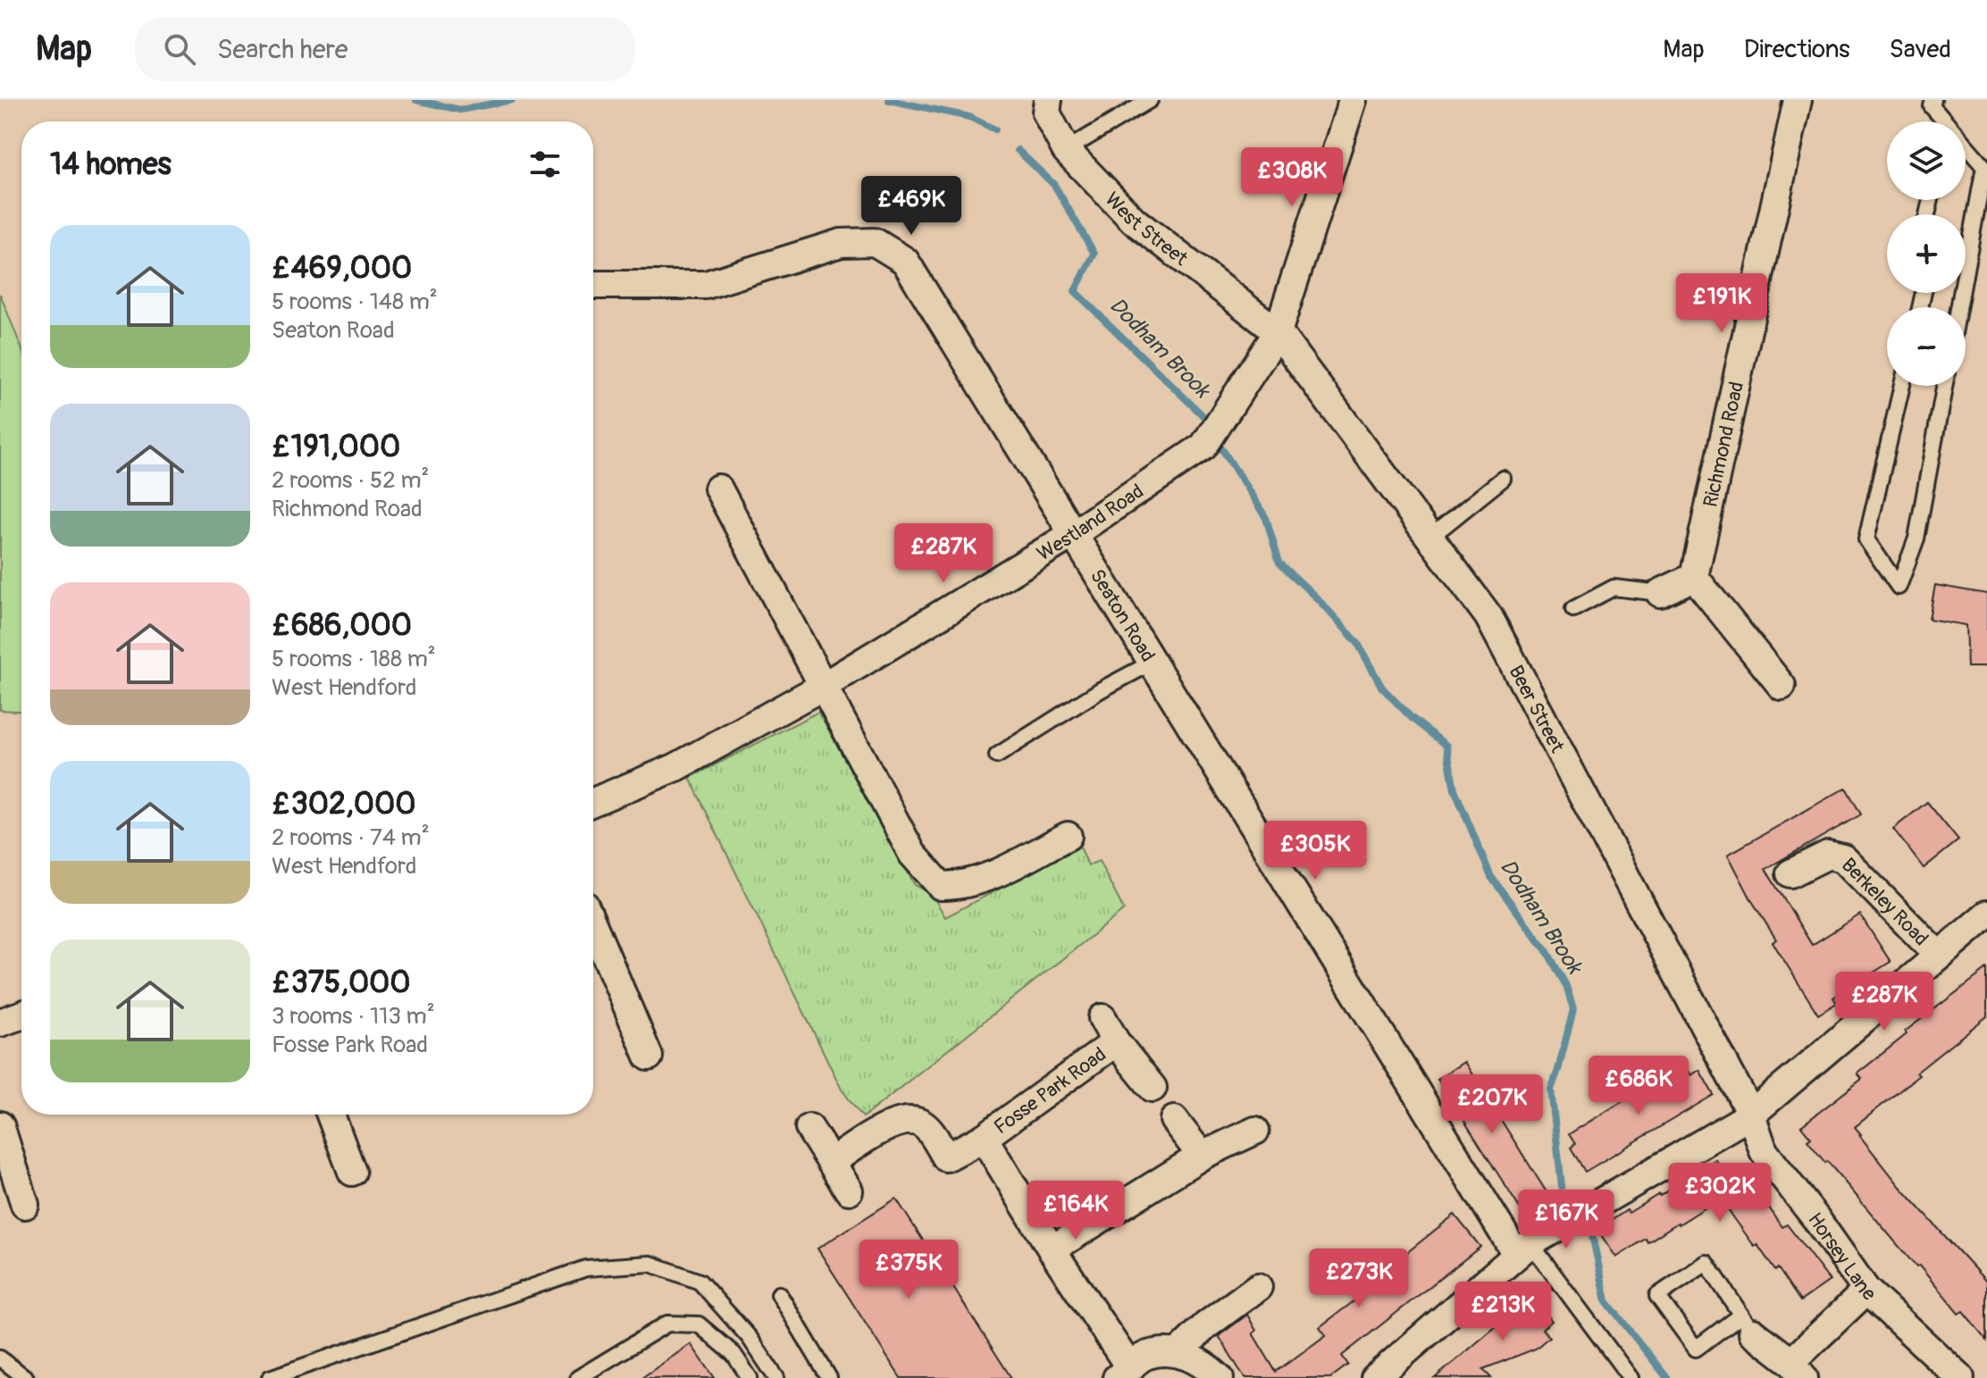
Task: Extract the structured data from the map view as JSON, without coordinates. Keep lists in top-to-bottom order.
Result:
{
  "streets": {
    "street": [
      "West Street",
      "Richmond Road",
      "Westland Road",
      "Seaton Road",
      "Beer Street",
      "Berkeley Road",
      "Fosse Park Road",
      "Horsey Lane"
    ]
  },
  "crossings": [
    ["West Street", "Westland Road"],
    ["West Street", "Beer Street"],
    ["Westland Road", "Seaton Road"],
    ["Westland Road", "Beer Street"],
    ["Beer Street", "Horsey Lane"]
  ],
  "water": ["Dodham Brook"],
  "page": {
    "header": "Map",
    "search": "Search here",
    "nav": ["Map", "Directions", "Saved"],
    "map_buttons": ["+", "−"],
    "heading": "14 homes",
    "price": [
      "£308K",
      "£469K",
      "£191K",
      "£287K",
      "£305K",
      "£287K",
      "£686K",
      "£207K",
      "£302K",
      "£164K",
      "£167K",
      "£375K",
      "£273K",
      "£213K"
    ],
    "list": [
      {
        "name": "£469,000",
        "note": "5 rooms · 148 m² · Seaton Road"
      },
      {
        "name": "£191,000",
        "note": "2 rooms · 52 m² · Richmond Road"
      },
      {
        "name": "£686,000",
        "note": "5 rooms · 188 m² · West Hendford"
      },
      {
        "name": "£302,000",
        "note": "2 rooms · 74 m² · West Hendford"
      },
      {
        "name": "£375,000",
        "note": "3 rooms · 113 m² · Fosse Park Road"
      }
    ]
  }
}
